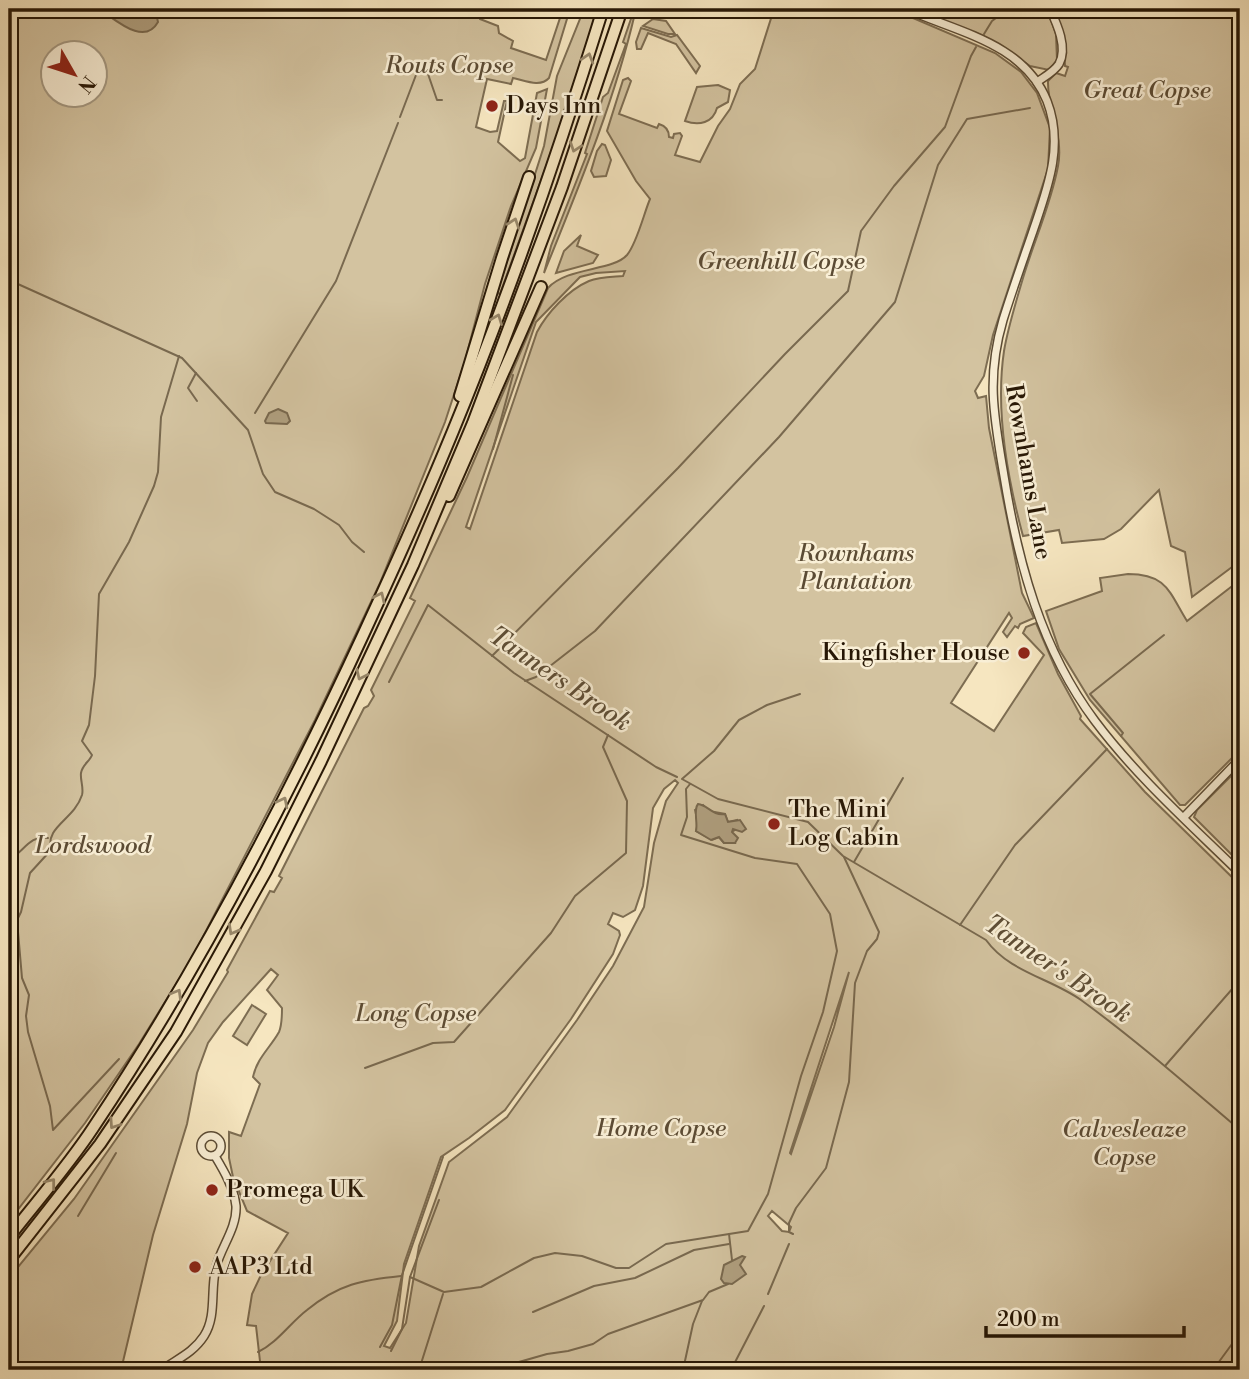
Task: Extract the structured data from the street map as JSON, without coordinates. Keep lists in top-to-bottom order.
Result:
{
  "streets": {
    "street": ["Rownhams Lane"]
  },
  "water": ["Tanners Brook", "Tanner's Brook"],
  "parks": [
    "Routs Copse",
    "Great Copse",
    "Greenhill Copse",
    "Rownhams Plantation",
    "Lordswood",
    "Long Copse",
    "Home Copse",
    "Calvesleaze Copse"
  ],
  "places": [
    "Days Inn",
    "Kingfisher House",
    "The Mini Log Cabin",
    "Promega UK",
    "AAP3 Ltd"
  ],
  "scale_bar": "200 m",
  "north": "bottom right"
}
